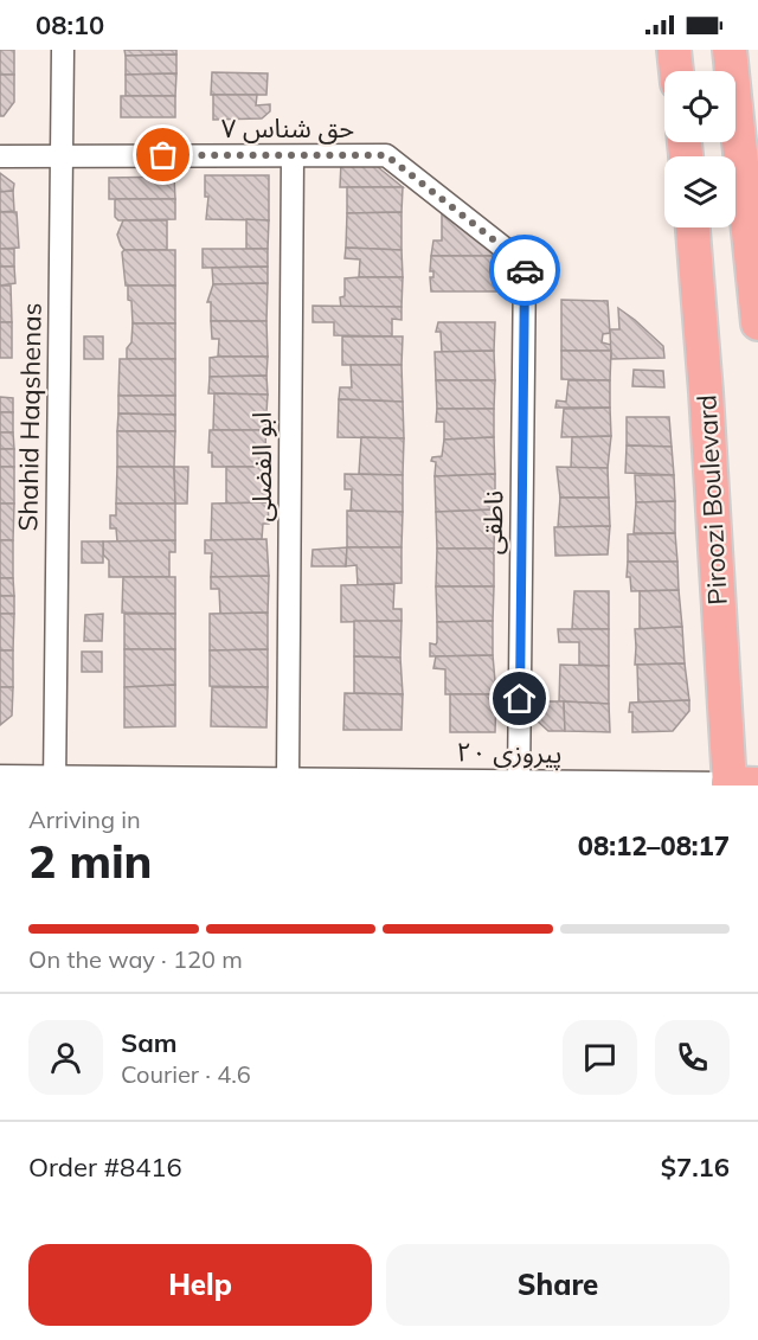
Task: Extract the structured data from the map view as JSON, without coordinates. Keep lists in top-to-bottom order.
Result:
{
  "streets": {
    "main road": ["Piroozi Boulevard"],
    "street": [
      "حق شناس ۷",
      "Shahid Haqshenas",
      "ابو الفضلی",
      "ناطقی",
      "پیروزی ۲۰"
    ]
  },
  "crossings": [
    ["حق شناس ۷", "Shahid Haqshenas"],
    ["حق شناس ۷", "ابو الفضلی"],
    ["حق شناس ۷", "ناطقی"],
    ["Shahid Haqshenas", "پیروزی ۲۰"],
    ["ابو الفضلی", "پیروزی ۲۰"],
    ["Piroozi Boulevard", "پیروزی ۲۰"],
    ["ناطقی", "پیروزی ۲۰"]
  ],
  "page": {
    "status": "08:10",
    "heading": ["2 min", "Arriving in", "08:12–08:17"],
    "panel": [
      "Sam",
      "Courier · 4.6",
      "Order #8416",
      "$7.16"
    ],
    "bar": "On the way · 120 m",
    "buttons": ["Help", "Share"]
  }
}
